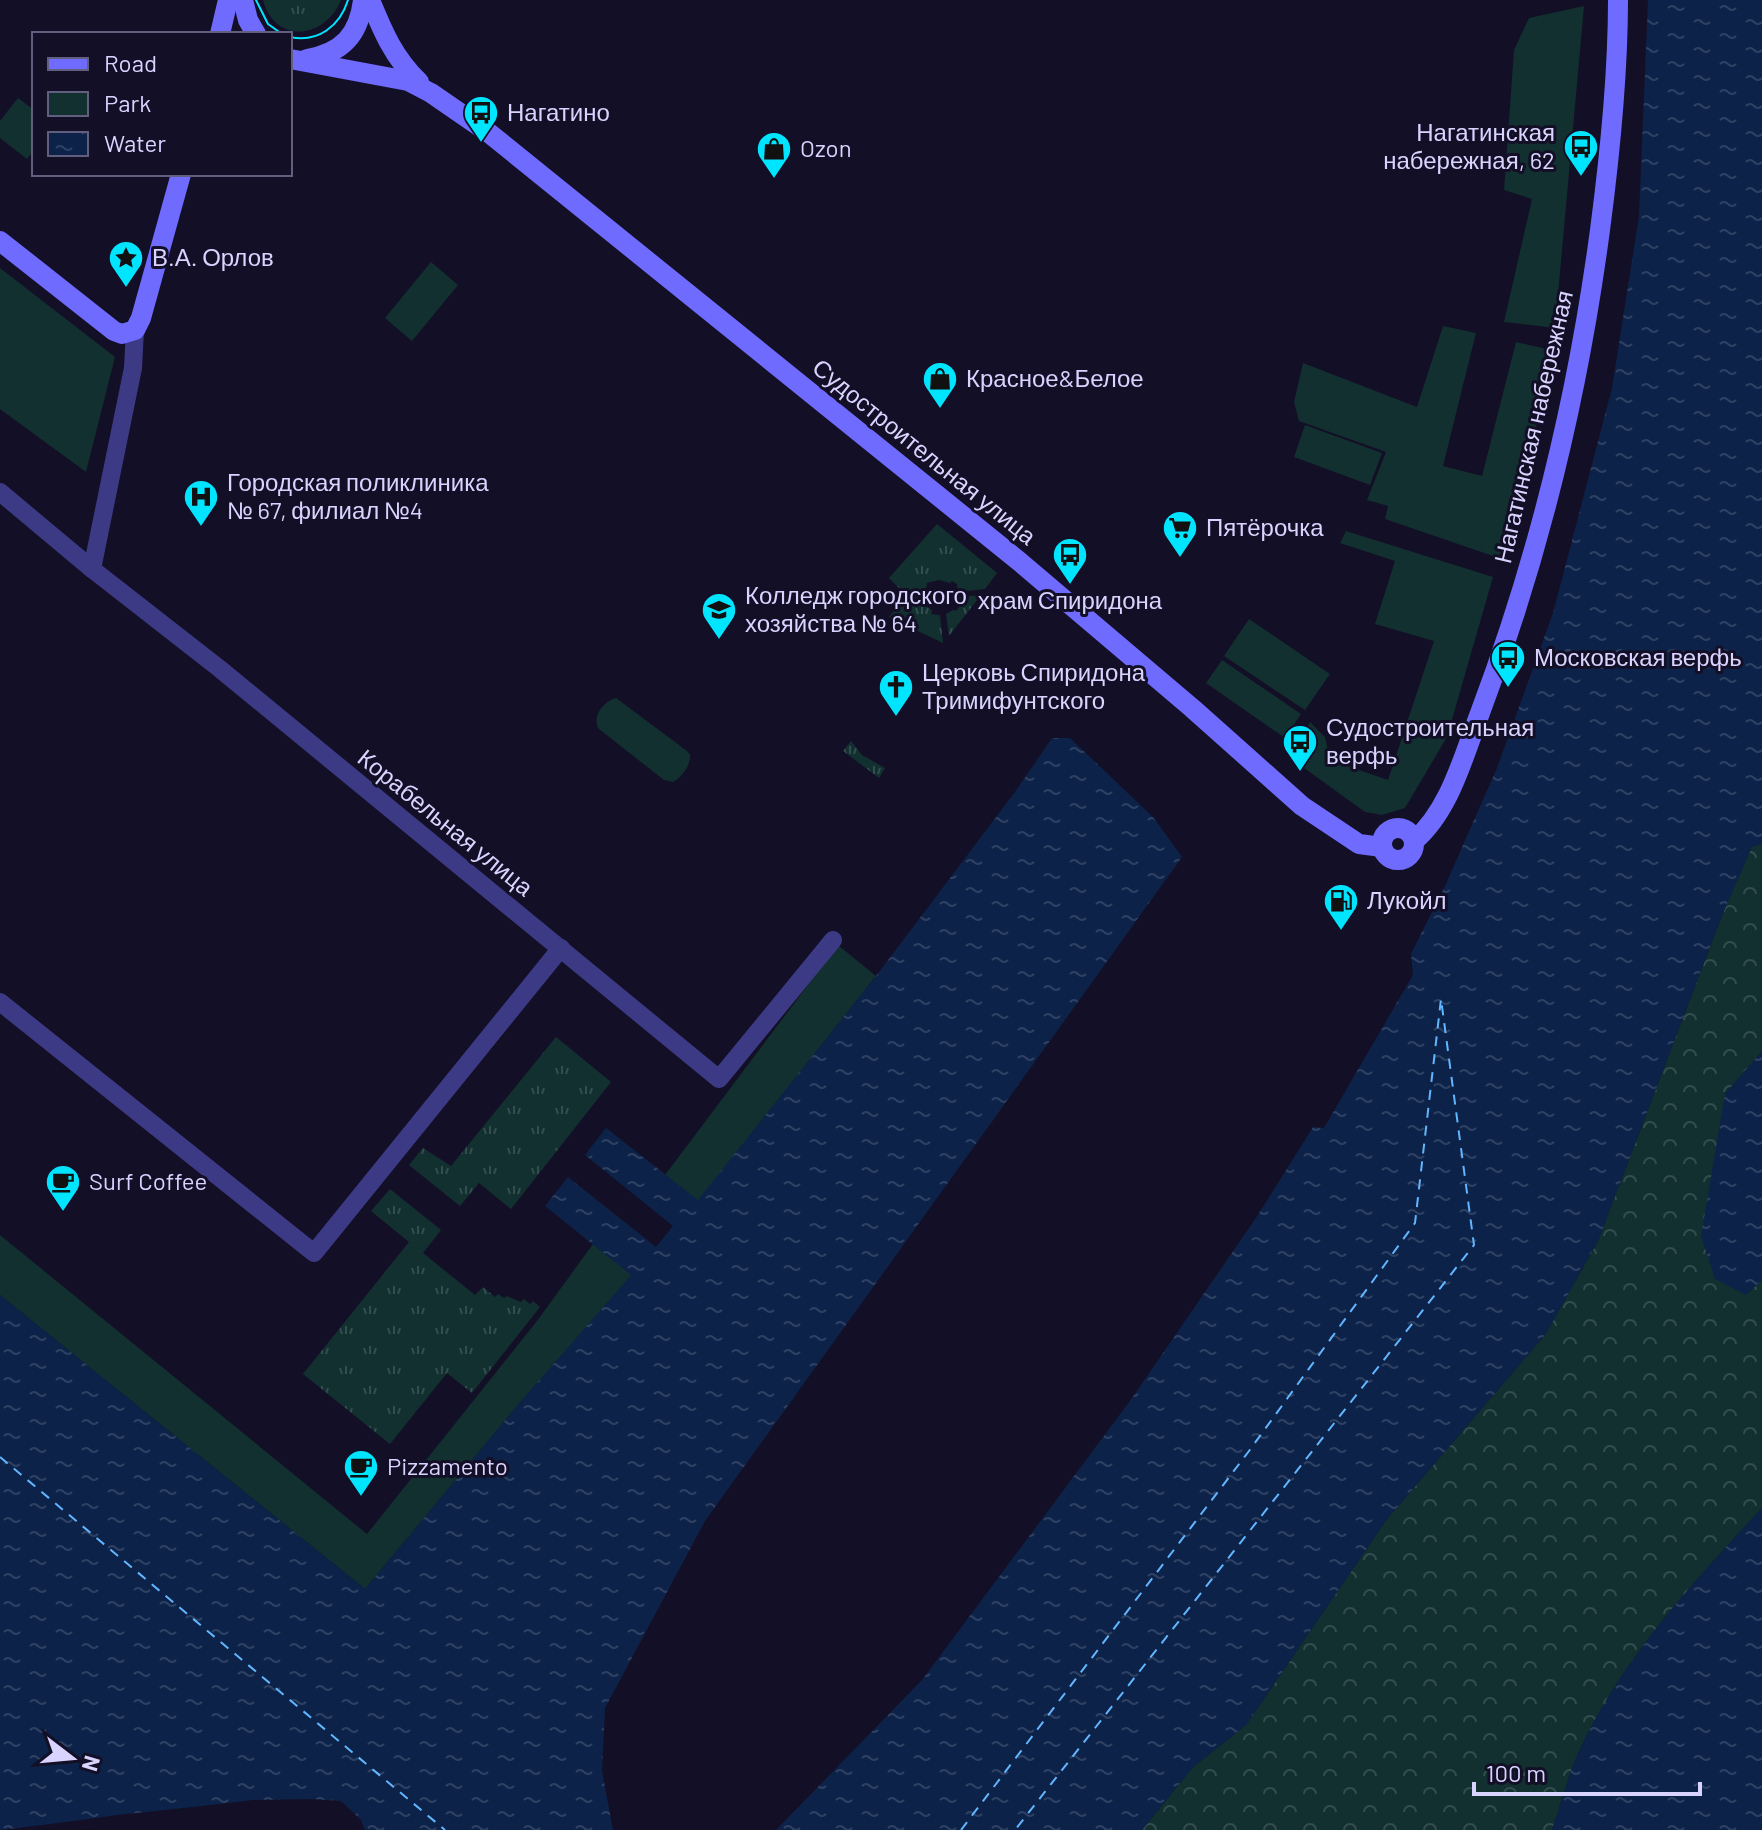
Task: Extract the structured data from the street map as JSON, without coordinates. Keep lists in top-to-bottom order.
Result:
{
  "streets": {
    "street": ["Нагатинская набережная", "Судостроительная улица", "Корабельная улица"]
  },
  "crossings": [
    ["Нагатинская набережная", "Судостроительная улица"]
  ],
  "places": {
    "bus stop": [
      "Нагатино",
      "Нагатинская набережная, 62",
      "храм Спиридона",
      "Московская верфь",
      "Судостроительная верфь"
    ],
    "shop": ["Ozon", "Красное&Белое"],
    "place": ["В.А. Орлов"],
    "hospital": ["Городская поликлиника № 67, филиал №4"],
    "supermarket": ["Пятёрочка"],
    "school or university": ["Колледж городского хозяйства № 64"],
    "church": ["Церковь Спиридона Тримифунтского"],
    "fuel station": ["Лукойл"],
    "cafe": ["Surf Coffee", "Pizzamento"]
  },
  "legend": ["Road", "Park", "Water"],
  "scale_bar": "100 m",
  "north": "right"
}
